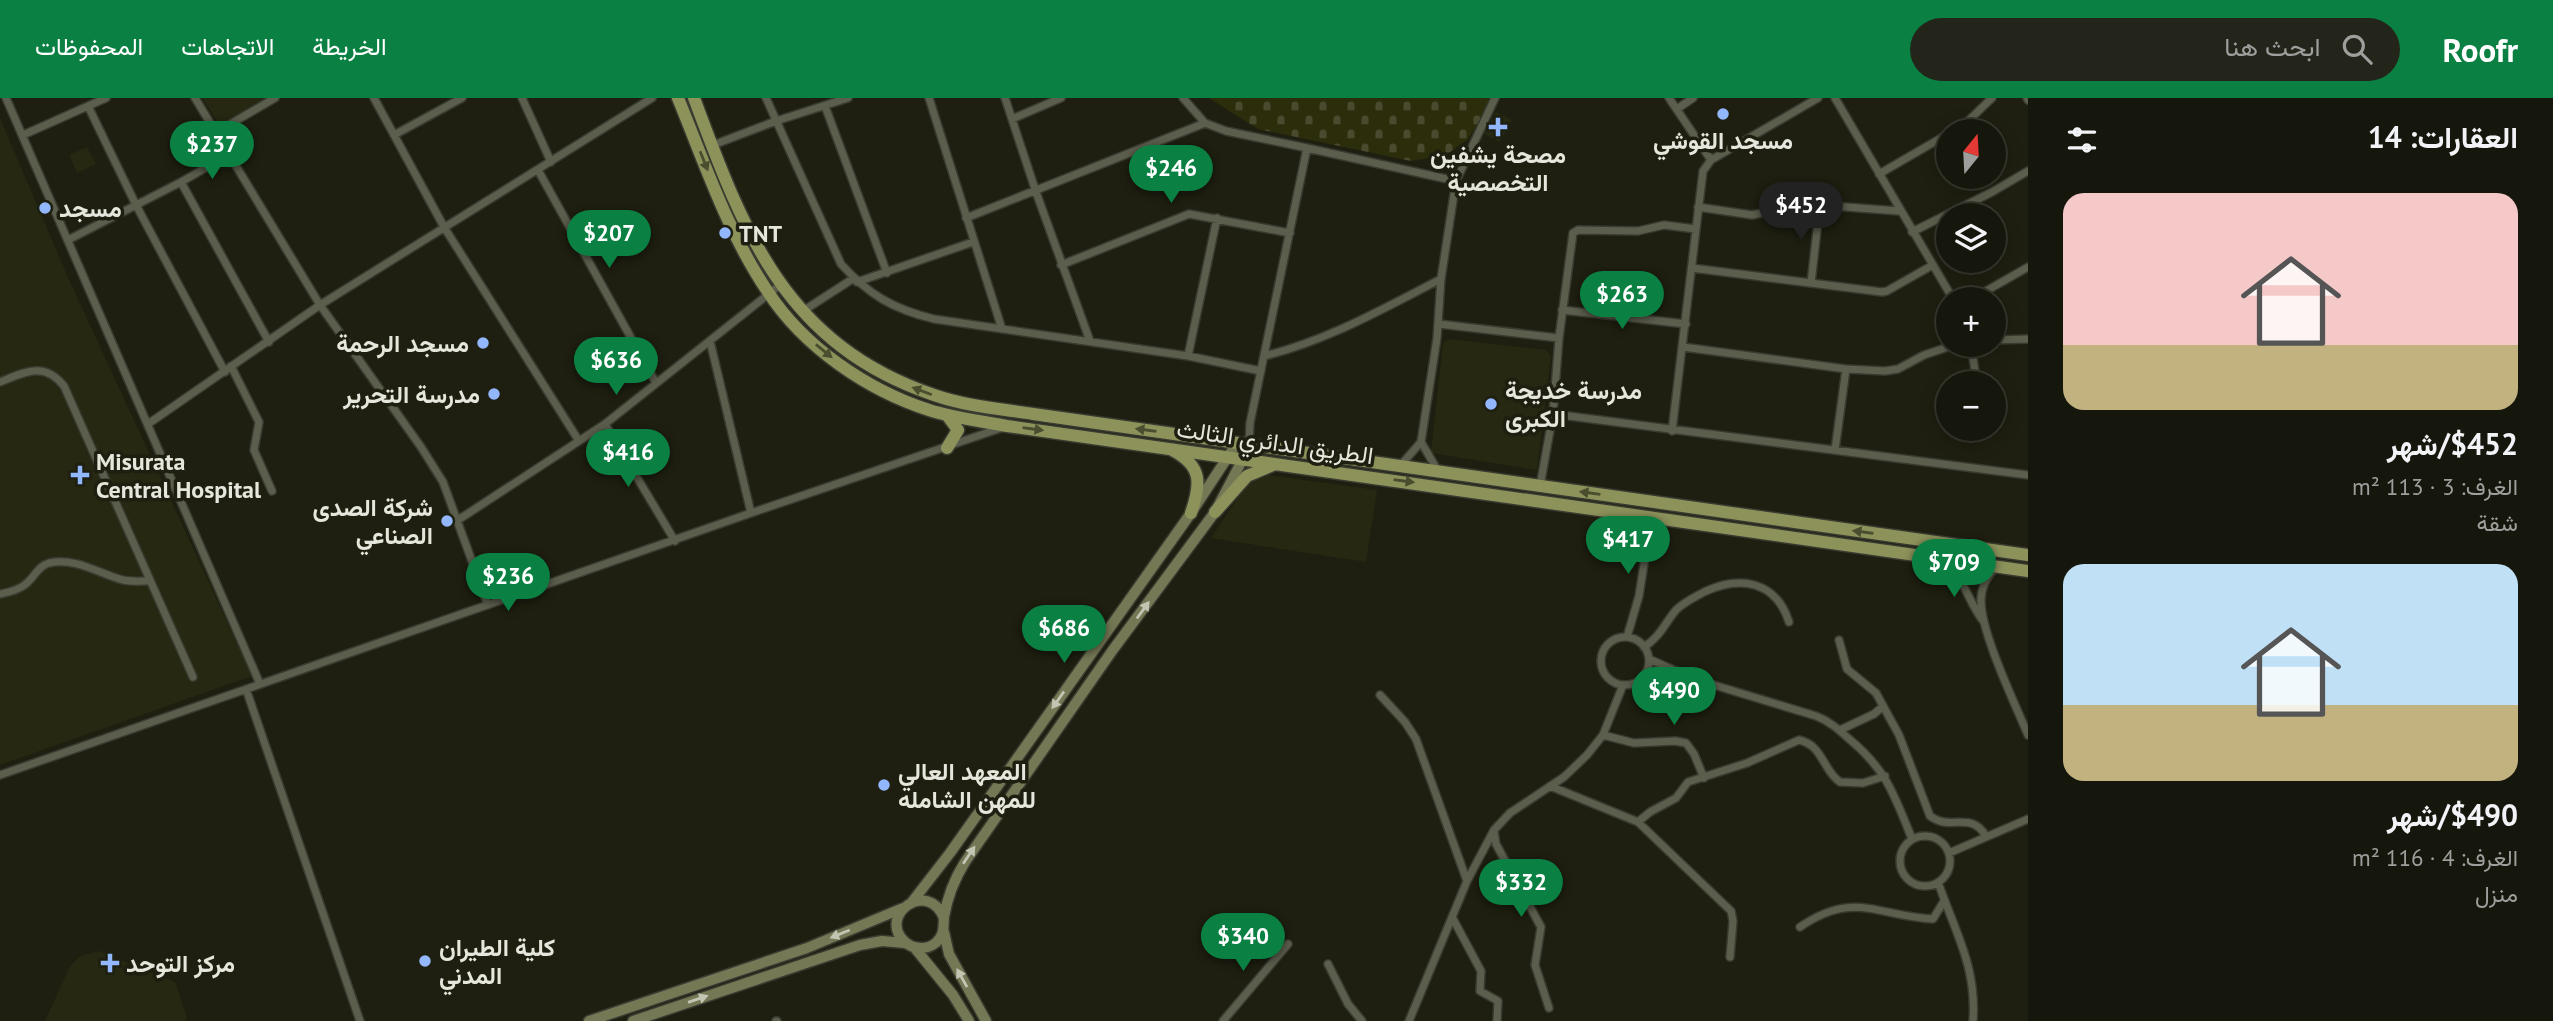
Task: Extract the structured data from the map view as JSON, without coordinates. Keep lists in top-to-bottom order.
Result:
{
  "streets": {
    "main road": ["الطريق الدائري الثالث"]
  },
  "places": {
    "other": [
      "مسجد القوشي",
      "مسجد",
      "TNT",
      "مسجد الرحمة",
      "مدرسة التحرير",
      "مدرسة خديجة الكبرى",
      "شركة الصدى الصناعي",
      "المعهد العالي للمهن الشامله",
      "كلية الطيران المدني"
    ],
    "health": ["مصحة يشفين التخصصية", "Misurata Central Hospital", "مركز التوحد"]
  },
  "north": "top",
  "page": {
    "header": "Roofr",
    "search": "ابحث هنا",
    "nav": ["الخريطة", "الاتجاهات", "المحفوظات"],
    "heading": "العقارات: 14",
    "map_buttons": ["+", "−"],
    "price": [
      "$237",
      "$246",
      "$452",
      "$207",
      "$263",
      "$636",
      "$416",
      "$417",
      "$709",
      "$236",
      "$686",
      "$490",
      "$332",
      "$340"
    ],
    "list": [
      {
        "name": "$452/شهر",
        "note": "الغرف: 3 · 113 m² · شقة"
      },
      {
        "name": "$490/شهر",
        "note": "الغرف: 4 · 116 m² · منزل"
      }
    ]
  }
}
